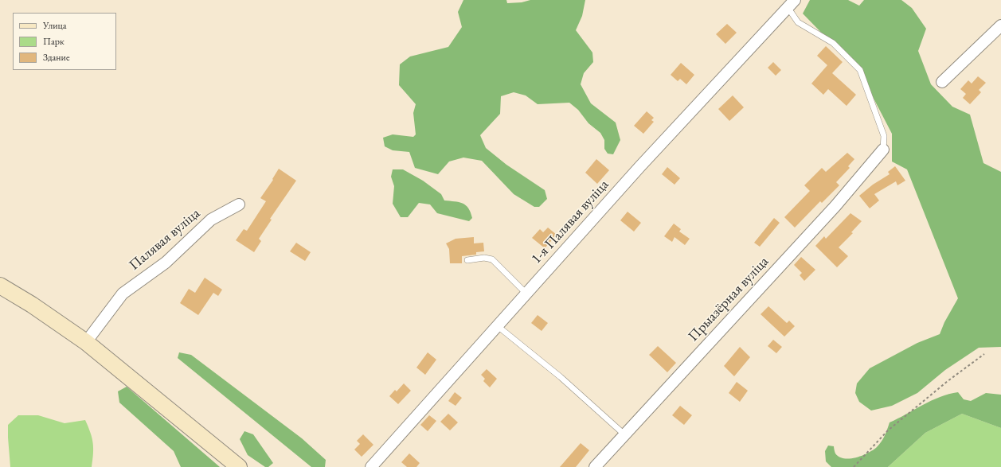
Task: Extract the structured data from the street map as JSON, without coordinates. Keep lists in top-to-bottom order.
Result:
{
  "streets": {
    "street": ["1-я Палявая вуліца", "Палявая вуліца", "Прыазёрная вуліца"]
  },
  "legend": ["Улица", "Парк", "Здание"]
}
